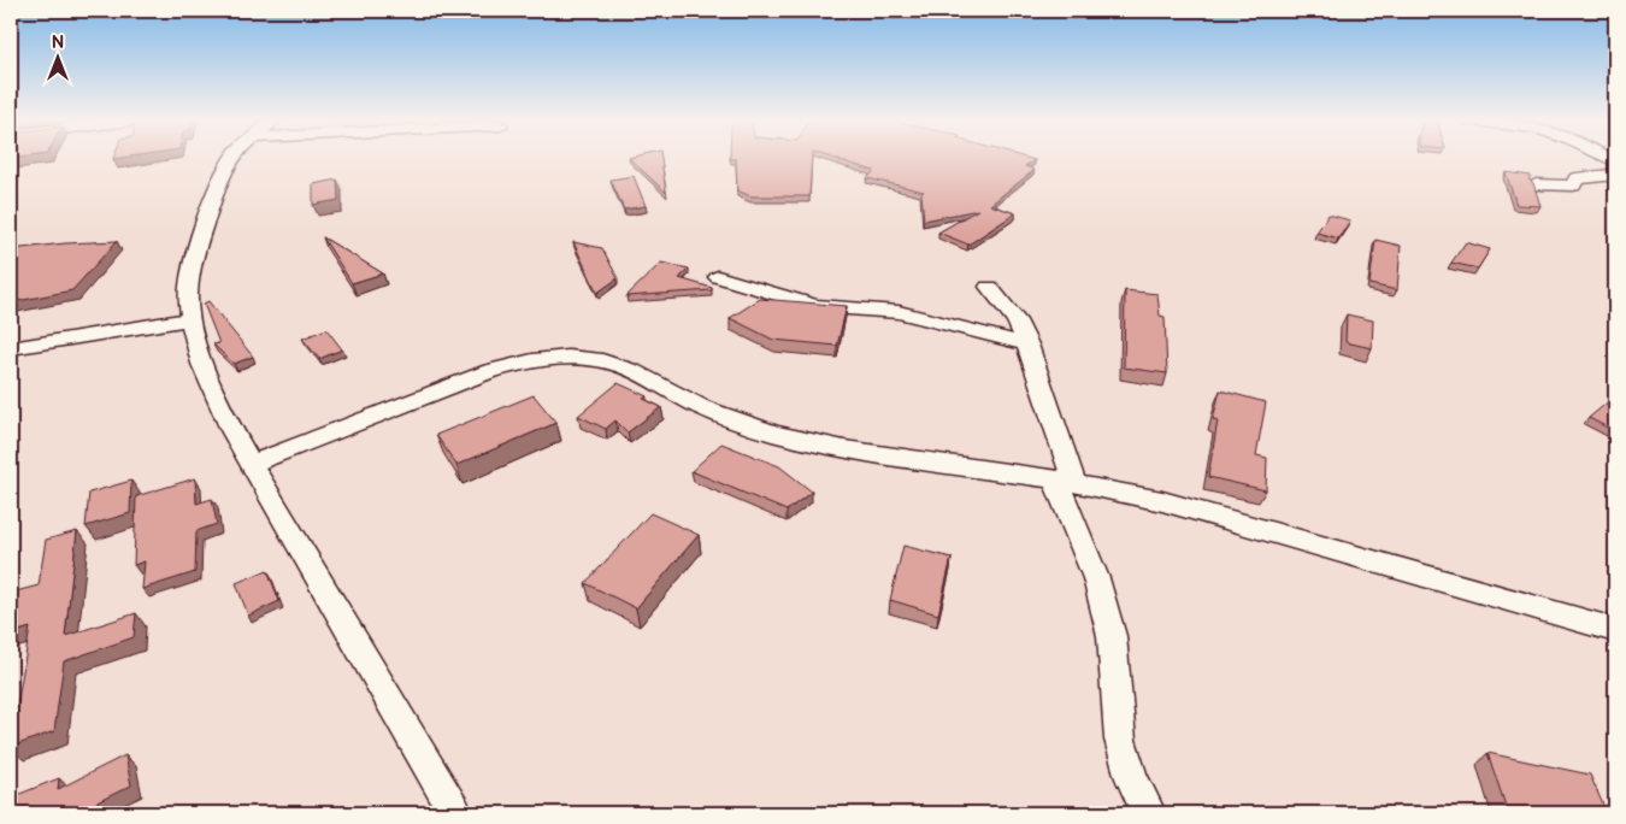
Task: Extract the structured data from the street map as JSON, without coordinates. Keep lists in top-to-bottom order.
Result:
{
  "north": "top"
}
